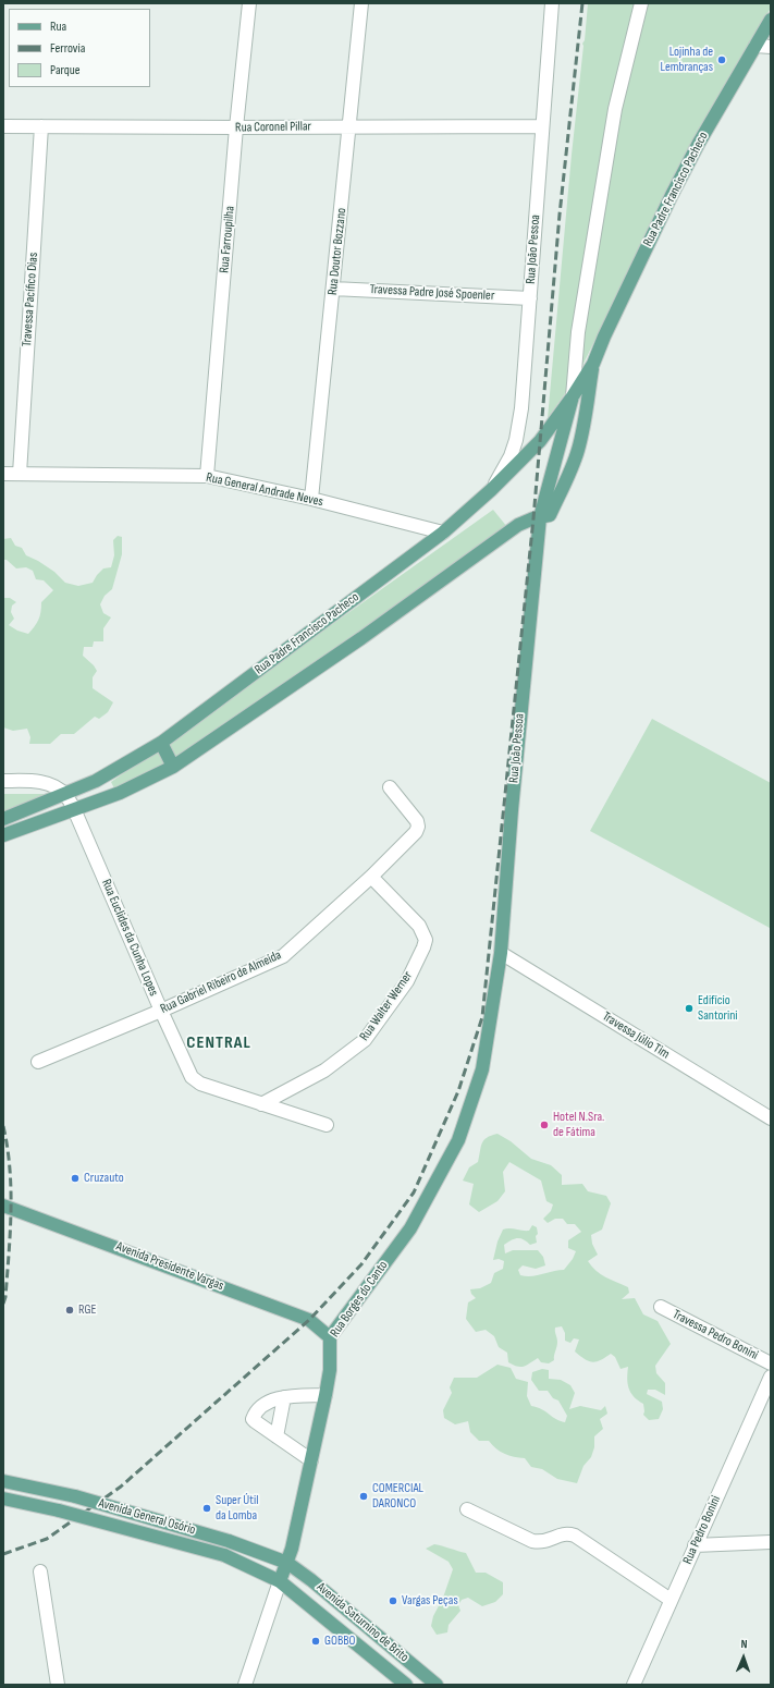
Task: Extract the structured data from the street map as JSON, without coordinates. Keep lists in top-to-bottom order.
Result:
{
  "streets": {
    "main road": [
      "Rua Padre Francisco Pacheco",
      "Rua João Pessoa",
      "Avenida Presidente Vargas",
      "Rua Borges do Canto",
      "Avenida General Osório",
      "Avenida Saturnino de Brito"
    ],
    "street": [
      "Rua Coronel Pillar",
      "Rua Farroupilha",
      "Rua Doutor Bozzano",
      "Travessa Padre José Spoenler",
      "Travessa Pacífico Dias",
      "Rua General Andrade Neves",
      "Rua Euclides da Cunha Lopes",
      "Rua Gabriel Ribeiro de Almeida",
      "Rua Walter Werner",
      "Travessa Júlio Tim",
      "Travessa Pedro Bonini",
      "Rua Pedro Bonini"
    ]
  },
  "crossings": [
    ["Rua Coronel Pillar", "Rua Farroupilha"],
    ["Rua Coronel Pillar", "Rua João Pessoa"],
    ["Rua Coronel Pillar", "Rua Doutor Bozzano"],
    ["Rua Coronel Pillar", "Travessa Pacífico Dias"],
    ["Rua Padre Francisco Pacheco", "Rua João Pessoa"],
    ["Rua Padre Francisco Pacheco", "Rua General Andrade Neves"],
    ["Rua Padre Francisco Pacheco", "Rua Euclides da Cunha Lopes"],
    ["Rua Farroupilha", "Rua General Andrade Neves"],
    ["Rua João Pessoa", "Travessa Padre José Spoenler"],
    ["Rua João Pessoa", "Travessa Júlio Tim"],
    ["Rua João Pessoa", "Rua Borges do Canto"],
    ["Rua Doutor Bozzano", "Travessa Padre José Spoenler"],
    ["Rua Doutor Bozzano", "Rua General Andrade Neves"],
    ["Travessa Pacífico Dias", "Rua General Andrade Neves"],
    ["Rua Euclides da Cunha Lopes", "Rua Gabriel Ribeiro de Almeida"],
    ["Rua Euclides da Cunha Lopes", "Rua Walter Werner"],
    ["Rua Gabriel Ribeiro de Almeida", "Rua Walter Werner"],
    ["Travessa Júlio Tim", "Rua Borges do Canto"],
    ["Avenida Presidente Vargas", "Rua Borges do Canto"],
    ["Rua Borges do Canto", "Avenida General Osório"],
    ["Rua Borges do Canto", "Avenida Saturnino de Brito"],
    ["Avenida General Osório", "Avenida Saturnino de Brito"]
  ],
  "districts": ["CENTRAL"],
  "places": [
    "Lojinha de Lembranças",
    "Edifício Santorini",
    "Hotel N.Sra. de Fátima",
    "Cruzauto",
    "RGE",
    "COMERCIAL DARONCO",
    "Super Útil da Lomba",
    "Vargas Peças",
    "GOBBO"
  ],
  "legend": ["Rua", "Ferrovia", "Parque"],
  "north": "top"
}
